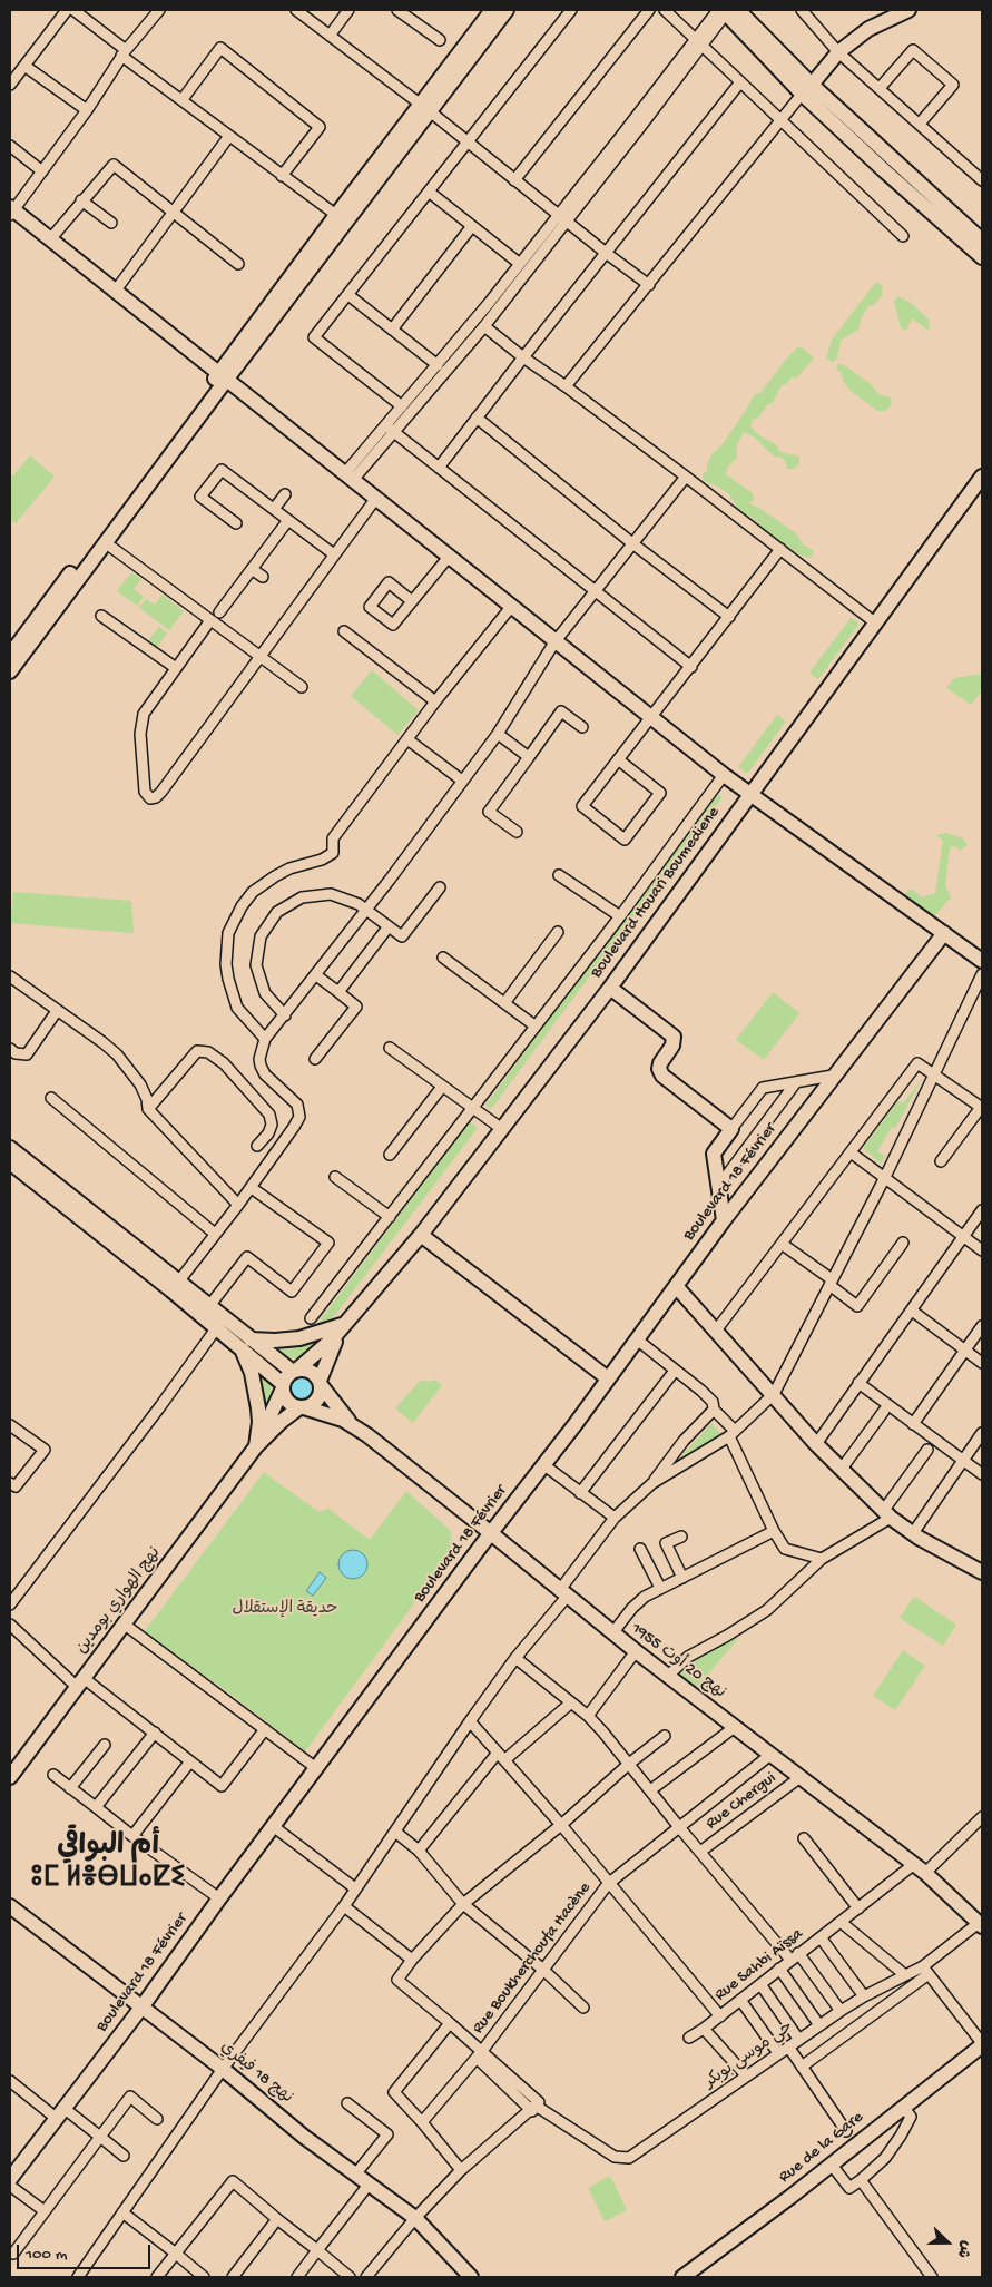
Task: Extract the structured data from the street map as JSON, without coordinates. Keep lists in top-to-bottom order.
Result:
{
  "streets": {
    "main road": [
      "Boulevard Houari Boumediene",
      "Boulevard 18 Février",
      "نهج الهواري بومدين",
      "نهج 20 أوت 1955",
      "نهج 18 فيفري",
      "Rue de la Gare"
    ],
    "street": [
      "Rue Chergui",
      "Rue Boukherchoufa Hacène",
      "Rue Sahbi Aïssa",
      "حي موسى بوبكر"
    ]
  },
  "crossings": [
    ["Boulevard Houari Boumediene", "نهج الهواري بومدين"],
    ["Boulevard Houari Boumediene", "نهج 20 أوت 1955"],
    ["Boulevard 18 Février", "نهج 20 أوت 1955"],
    ["Boulevard 18 Février", "نهج 18 فيفري"],
    ["نهج الهواري بومدين", "نهج 20 أوت 1955"],
    ["نهج 20 أوت 1955", "Rue Chergui"],
    ["نهج 20 أوت 1955", "Rue Boukherchoufa Hacène"],
    ["نهج 20 أوت 1955", "Rue Sahbi Aïssa"],
    ["نهج 20 أوت 1955", "حي موسى بوبكر"]
  ],
  "districts": ["أم البواقي ⵓⵎ ⵍⴻⴱⵡⴰⵇⵉ"],
  "parks": ["حديقة الإستقلال"],
  "scale_bar": "100 m",
  "north": "right"
}
